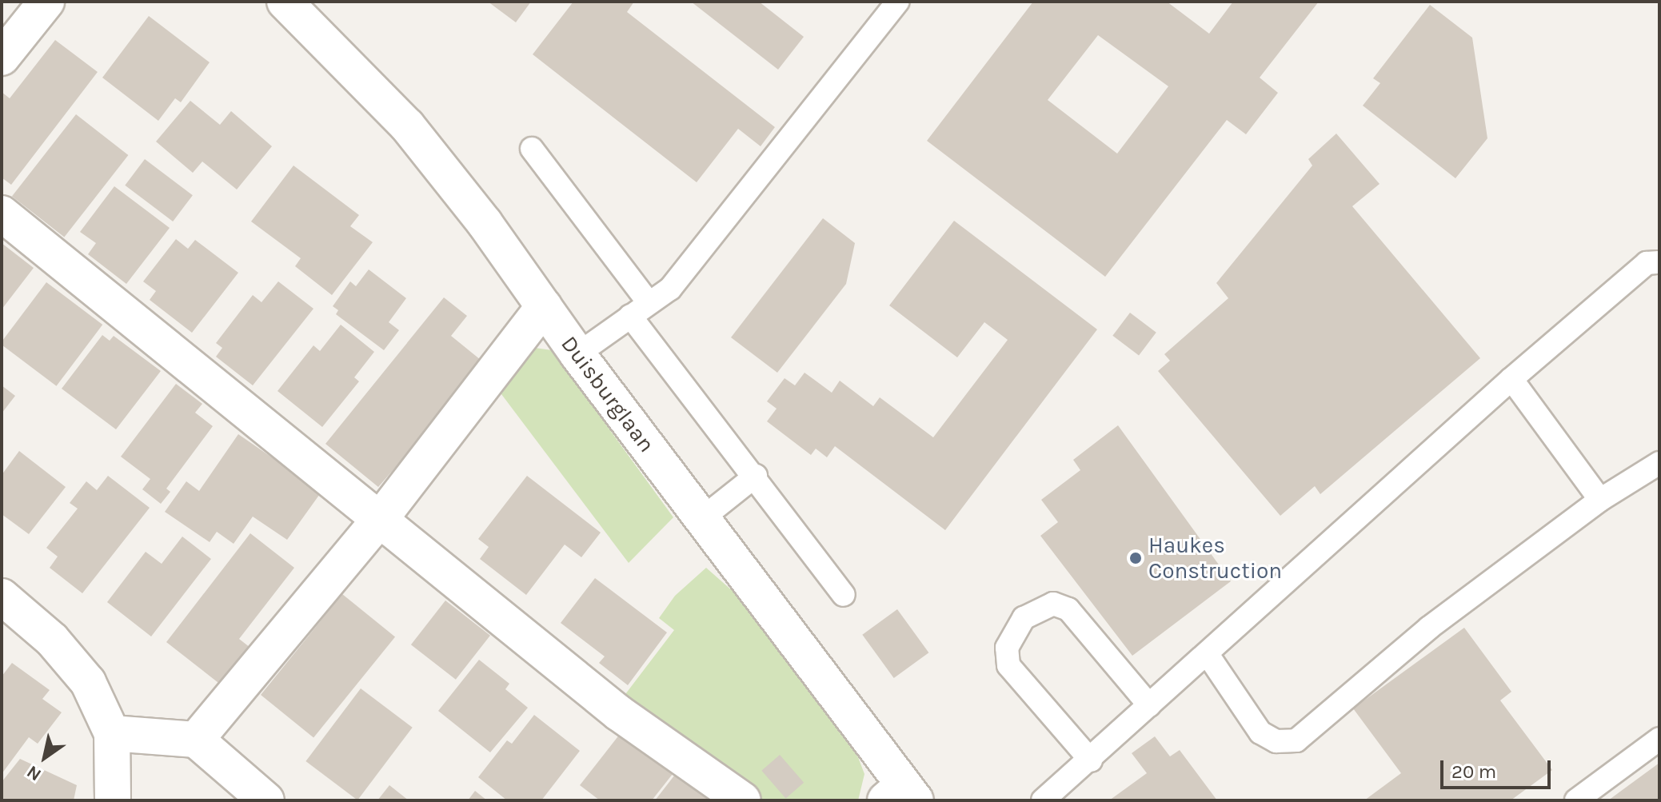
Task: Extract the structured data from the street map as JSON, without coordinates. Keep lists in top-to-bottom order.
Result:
{
  "streets": {
    "street": ["Duisburglaan"]
  },
  "places": ["Haukes Construction"],
  "scale_bar": "20 m",
  "north": "bottom left"
}
